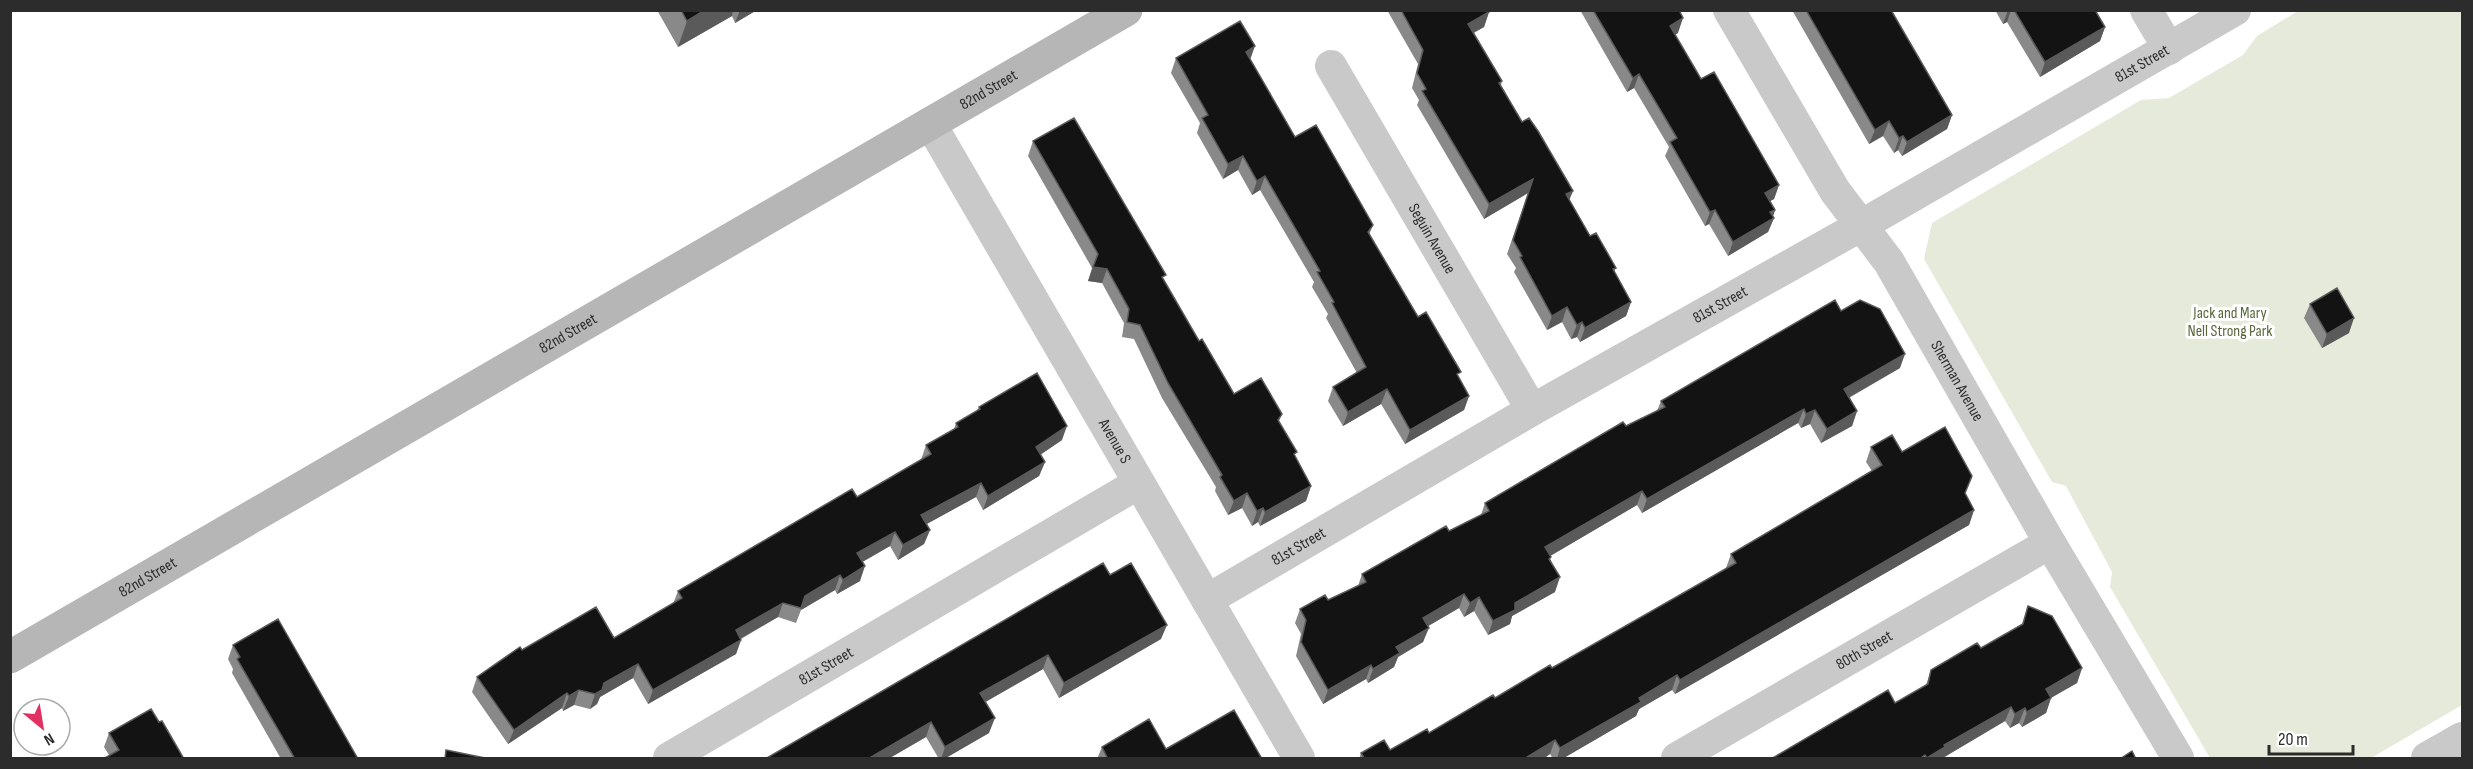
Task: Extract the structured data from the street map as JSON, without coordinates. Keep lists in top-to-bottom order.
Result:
{
  "streets": {
    "main road": ["82nd Street"],
    "street": [
      "81st Street",
      "Seguin Avenue",
      "Sherman Avenue",
      "Avenue S",
      "80th Street"
    ]
  },
  "crossings": [
    ["81st Street", "Seguin Avenue"],
    ["81st Street", "Sherman Avenue"],
    ["81st Street", "Avenue S"],
    ["82nd Street", "Avenue S"],
    ["Sherman Avenue", "80th Street"]
  ],
  "parks": ["Jack and Mary Nell Strong Park"],
  "scale_bar": "20 m",
  "north": "bottom right"
}
